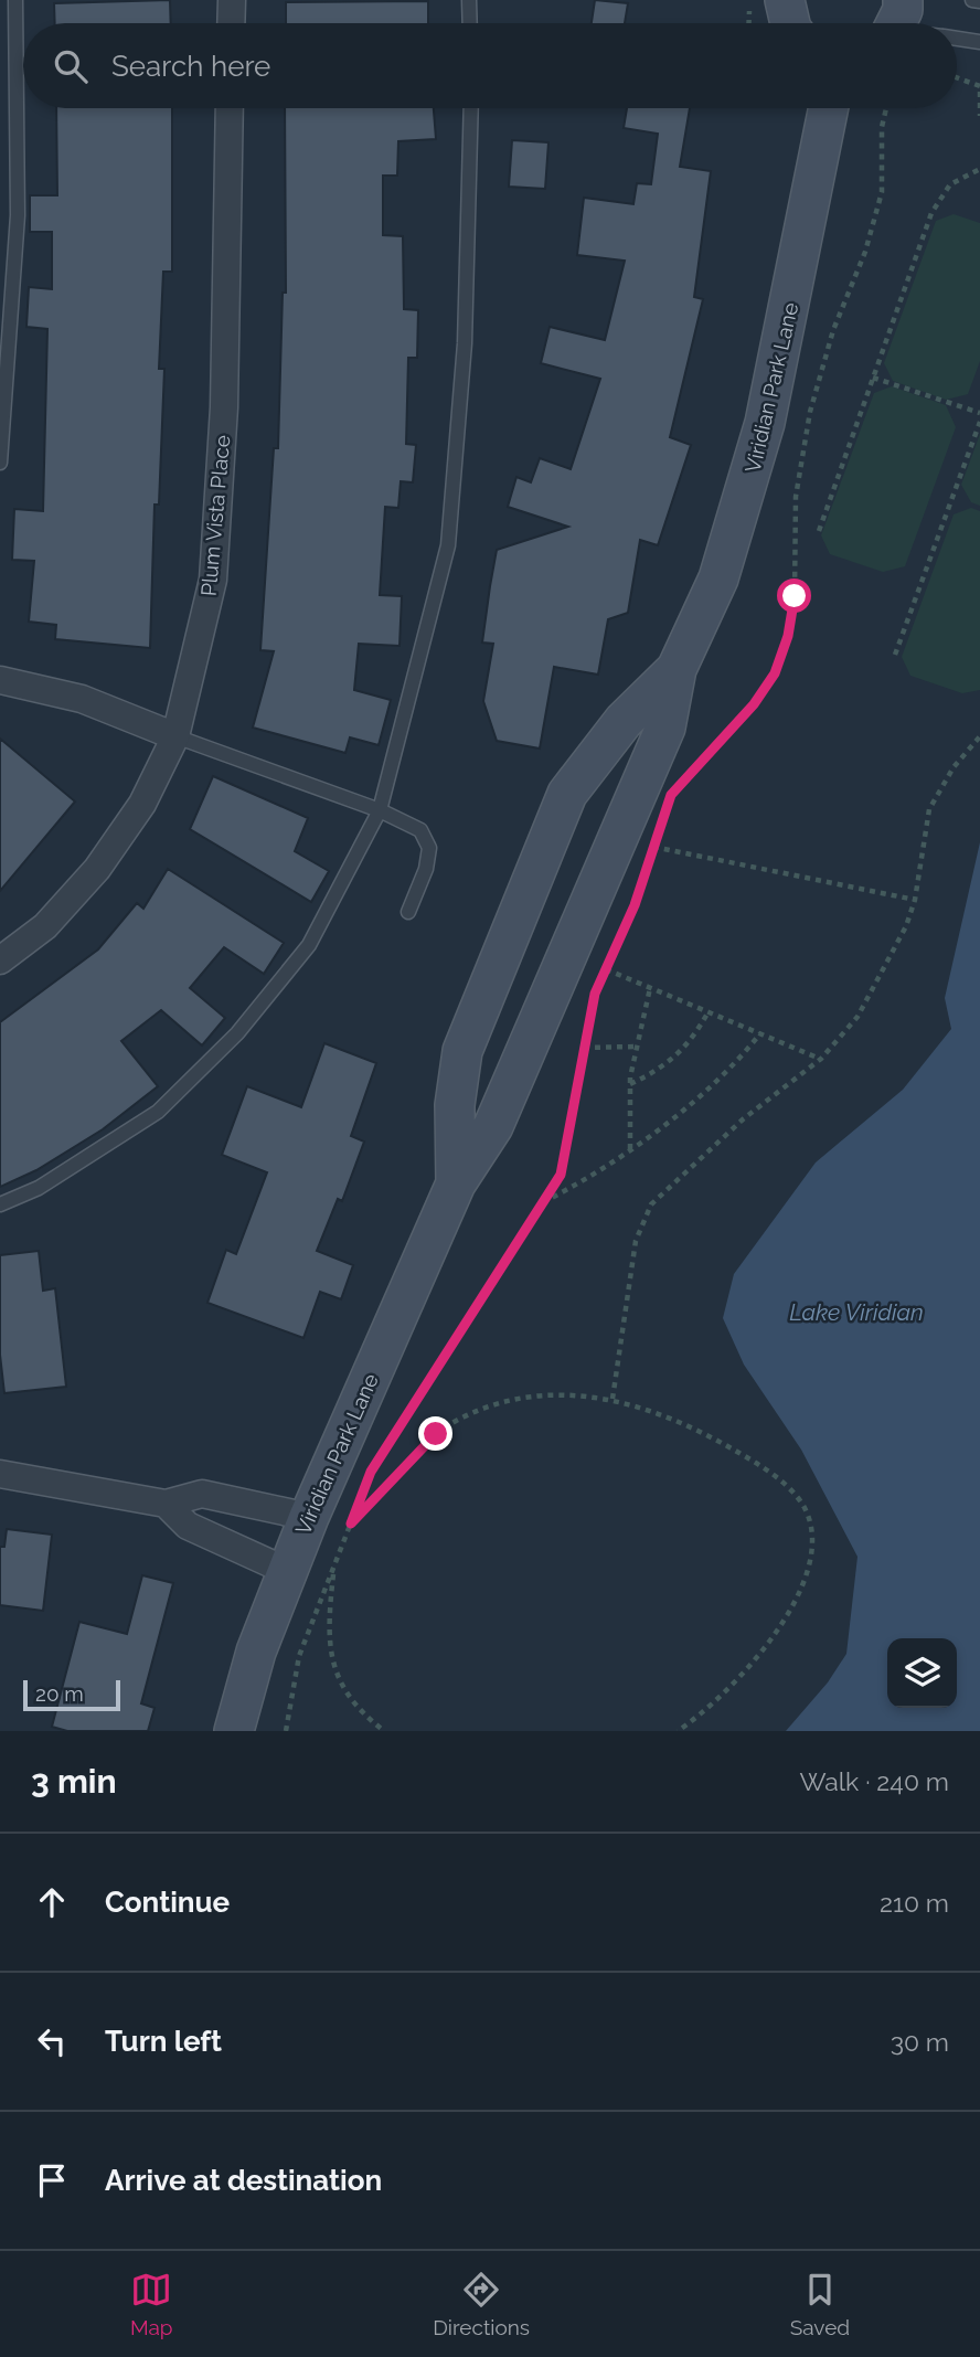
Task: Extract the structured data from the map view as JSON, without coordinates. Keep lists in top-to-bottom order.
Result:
{
  "streets": {
    "street": ["Viridian Park Lane", "Plum Vista Place"]
  },
  "water": ["Lake Viridian"],
  "scale_bar": "20 m",
  "page": {
    "search": "Search here",
    "scale": "20 m",
    "heading": ["3 min", "Walk · 240 m"],
    "list": [
      ["Continue", "210 m"],
      ["Turn left", "30 m"],
      "Arrive at destination"
    ],
    "nav": ["Map", "Directions", "Saved"]
  }
}
